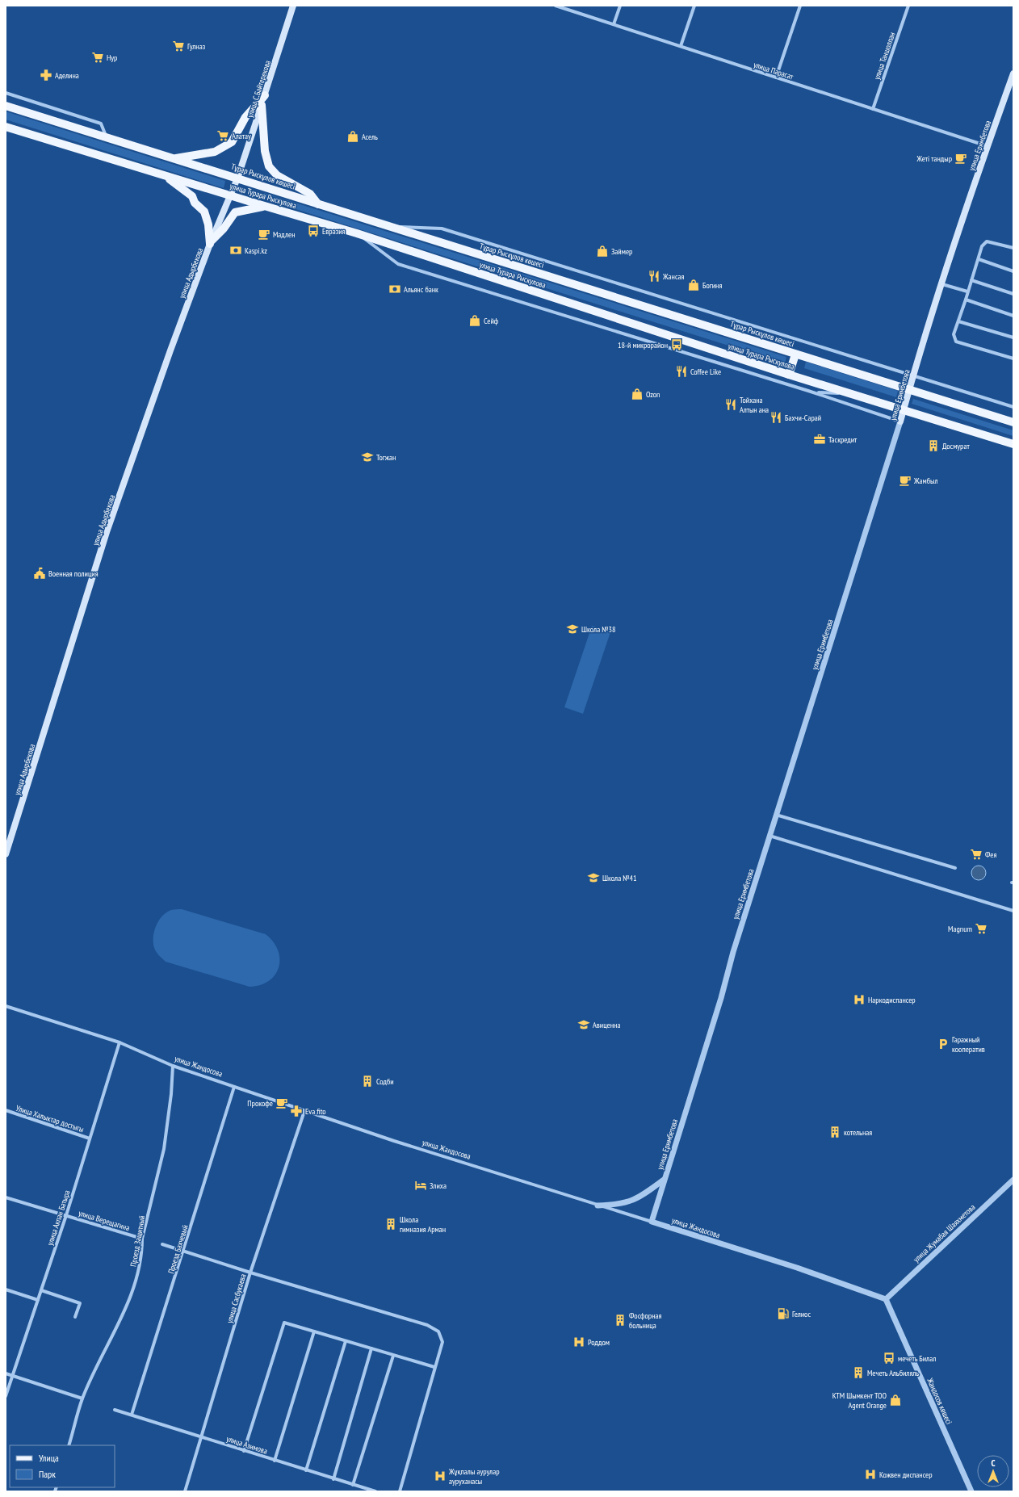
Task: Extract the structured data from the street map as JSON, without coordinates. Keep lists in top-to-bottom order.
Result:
{
  "streets": {
    "main road": [
      "улица С.Байтерекова",
      "улица Еримбетова",
      "Тұрар Рыскұлов көшесі",
      "улица Турара Рыскулова",
      "улица Адырбекова"
    ],
    "street": [
      "улица Таншолпан",
      "улица Парасат",
      "улица Жандосова",
      "Улица Халыктар достыгы",
      "улица Акпан Батыра",
      "улица Верещагина",
      "улица Жумабая Шаяхметова",
      "Проезд Защитный",
      "Проезд Бахчевый",
      "улица Сасбукаева",
      "Жандосов көшесі",
      "улица Азимова"
    ]
  },
  "crossings": [
    ["улица Таншолпан", "улица Парасат"],
    ["улица Парасат", "улица Еримбетова"],
    ["улица С.Байтерекова", "Тұрар Рыскұлов көшесі"],
    ["улица С.Байтерекова", "улица Турара Рыскулова"],
    ["улица С.Байтерекова", "улица Адырбекова"],
    ["улица Еримбетова", "Тұрар Рыскұлов көшесі"],
    ["улица Еримбетова", "улица Турара Рыскулова"],
    ["улица Еримбетова", "улица Жандосова"],
    ["улица Турара Рыскулова", "улица Адырбекова"],
    ["улица Жандосова", "улица Акпан Батыра"],
    ["улица Жандосова", "улица Жумабая Шаяхметова"],
    ["улица Жандосова", "Проезд Защитный"],
    ["улица Жандосова", "Проезд Бахчевый"],
    ["улица Жандосова", "улица Сасбукаева"],
    ["улица Жандосова", "Жандосов көшесі"],
    ["Улица Халыктар достыгы", "улица Акпан Батыра"],
    ["улица Акпан Батыра", "улица Верещагина"],
    ["улица Верещагина", "Проезд Защитный"],
    ["улица Жумабая Шаяхметова", "Жандосов көшесі"],
    ["Проезд Бахчевый", "улица Азимова"],
    ["улица Сасбукаева", "улица Азимова"]
  ],
  "places": {
    "supermarket": [
      "Гулназ",
      "Нур",
      "Алатау",
      "Фея",
      "Magnum"
    ],
    "pharmacy": ["Аделина", "Eva fito"],
    "shop": [
      "Асель",
      "Займер",
      "Богиня",
      "Сейф",
      "Ozon",
      "KTM Шымкент ТОО Agent Orange"
    ],
    "cafe": [
      "Жеті тандыр",
      "Мадлен",
      "Жамбыл",
      "Прокофе"
    ],
    "bus stop": ["Евразия", "18-й микрорайон", "мечеть Билал"],
    "bank": ["Kaspi.kz", "Альянс банк"],
    "restaurant": [
      "Жансая",
      "Coffee Like",
      "Тойхана Алтын ана",
      "Бахчи-Сарай"
    ],
    "office": ["Таскредит"],
    "building": [
      "Досмурат",
      "Содби",
      "котельная",
      "Школа гимназия Арман",
      "Фосфорная больница",
      "Мечеть Альбиляль"
    ],
    "school or university": [
      "Тогжан",
      "Школа №38",
      "Школа №41",
      "Авиценна"
    ],
    "public building": ["Военная полиция"],
    "hospital": [
      "Наркодиспансер",
      "Роддом",
      "Кожвен диспансер",
      "Жұқпалы аурулар ауруханасы"
    ],
    "parking": ["Гаражный кооператив"],
    "hotel": ["Злиха"],
    "fuel station": ["Гелиос"]
  },
  "legend": ["Улица", "Парк"],
  "north": "top"
}
